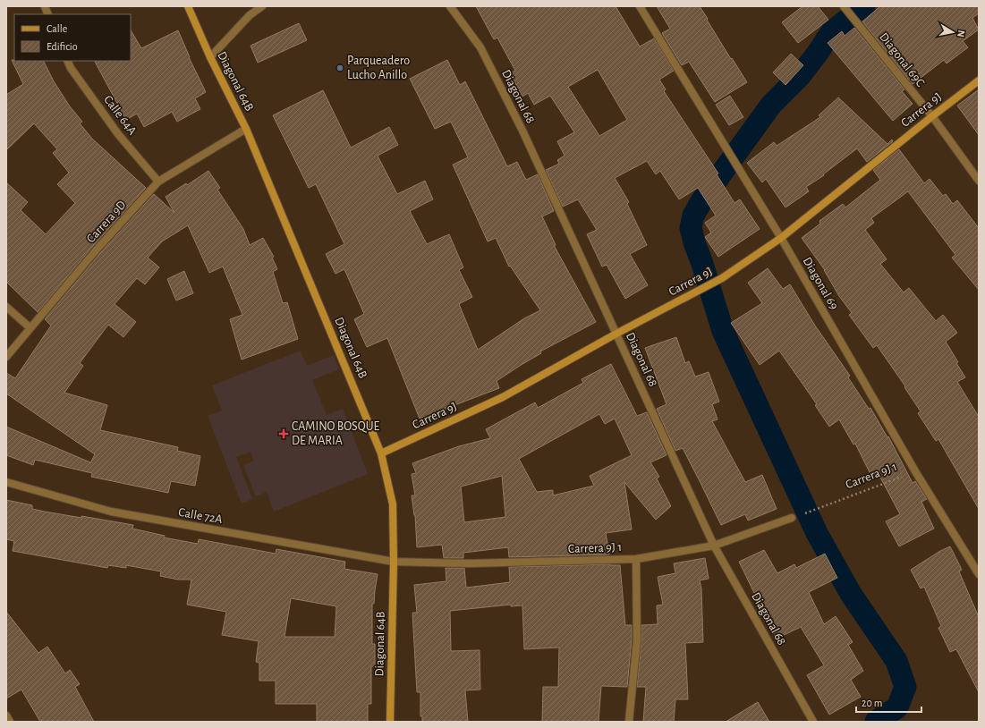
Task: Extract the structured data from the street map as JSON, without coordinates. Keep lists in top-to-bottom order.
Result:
{
  "streets": {
    "street": [
      "Diagonal 69C",
      "Diagonal 64B",
      "Diagonal 68",
      "Carrera 9J",
      "Calle 64A",
      "Carrera 9D",
      "Diagonal 69",
      "Carrera 9J 1",
      "Calle 72A"
    ]
  },
  "crossings": [
    ["Diagonal 69C", "Carrera 9J"],
    ["Diagonal 64B", "Carrera 9J"],
    ["Diagonal 64B", "Carrera 9D"],
    ["Diagonal 64B", "Carrera 9J 1"],
    ["Diagonal 64B", "Calle 72A"],
    ["Diagonal 68", "Carrera 9J"],
    ["Diagonal 68", "Carrera 9J 1"],
    ["Carrera 9J", "Diagonal 69"],
    ["Calle 64A", "Carrera 9D"],
    ["Diagonal 69", "Carrera 9J 1"],
    ["Carrera 9J 1", "Calle 72A"]
  ],
  "places": {
    "other": ["Parqueadero Lucho Anillo"],
    "health": ["CAMINO BOSQUE DE MARIA"]
  },
  "legend": ["Calle", "Edificio"],
  "scale_bar": "20 m",
  "north": "right"
}
